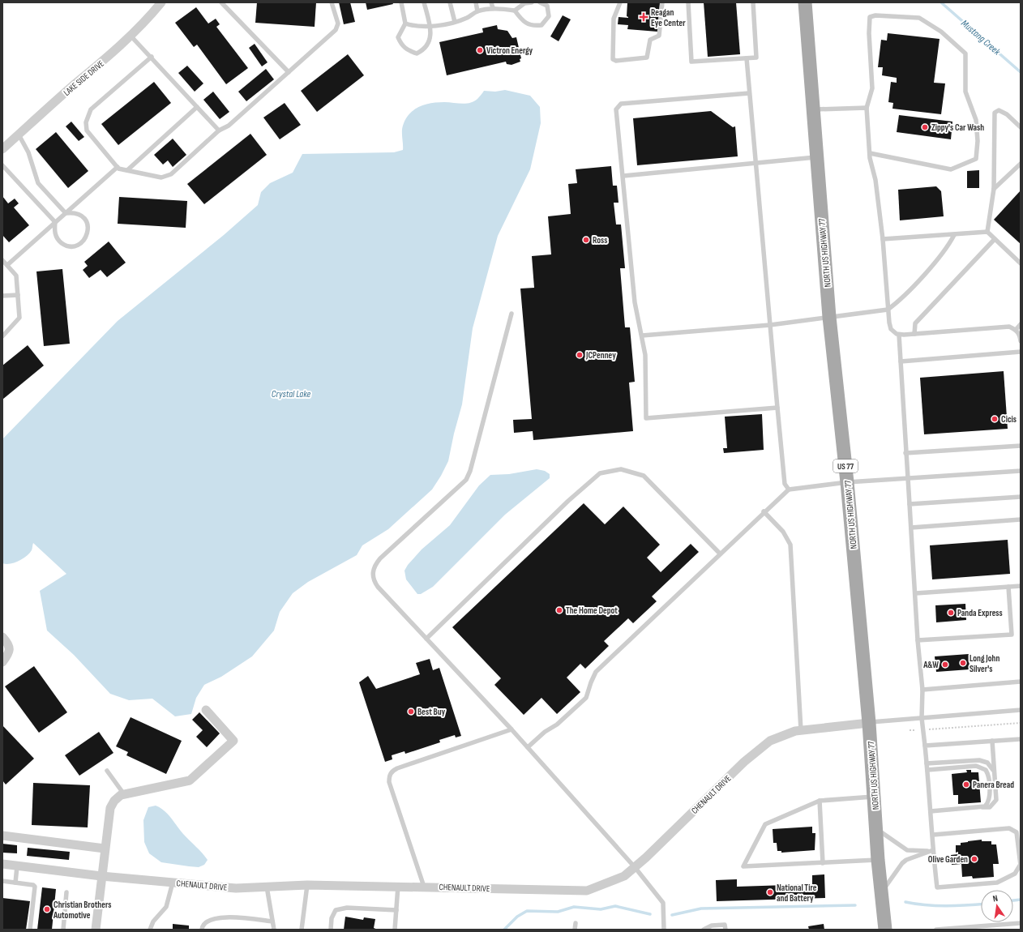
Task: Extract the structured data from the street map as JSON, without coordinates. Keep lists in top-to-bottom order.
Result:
{
  "streets": {
    "main road": ["NORTH US HIGHWAY 77", "US 77"],
    "street": ["LAKE SIDE DRIVE", "CHENAULT DRIVE"]
  },
  "crossings": [
    ["NORTH US HIGHWAY 77", "CHENAULT DRIVE"]
  ],
  "water": ["Mustang Creek", "Crystal Lake"],
  "places": {
    "health": ["Reagan Eye Center"],
    "other": [
      "Victron Energy",
      "Zippy's Car Wash",
      "Ross",
      "JCPenney",
      "Cicis",
      "The Home Depot",
      "Panda Express",
      "Long John Silver's",
      "A&W",
      "Best Buy",
      "Panera Bread",
      "Olive Garden",
      "National Tire and Battery",
      "Christian Brothers Automotive"
    ]
  },
  "north": "top"
}
